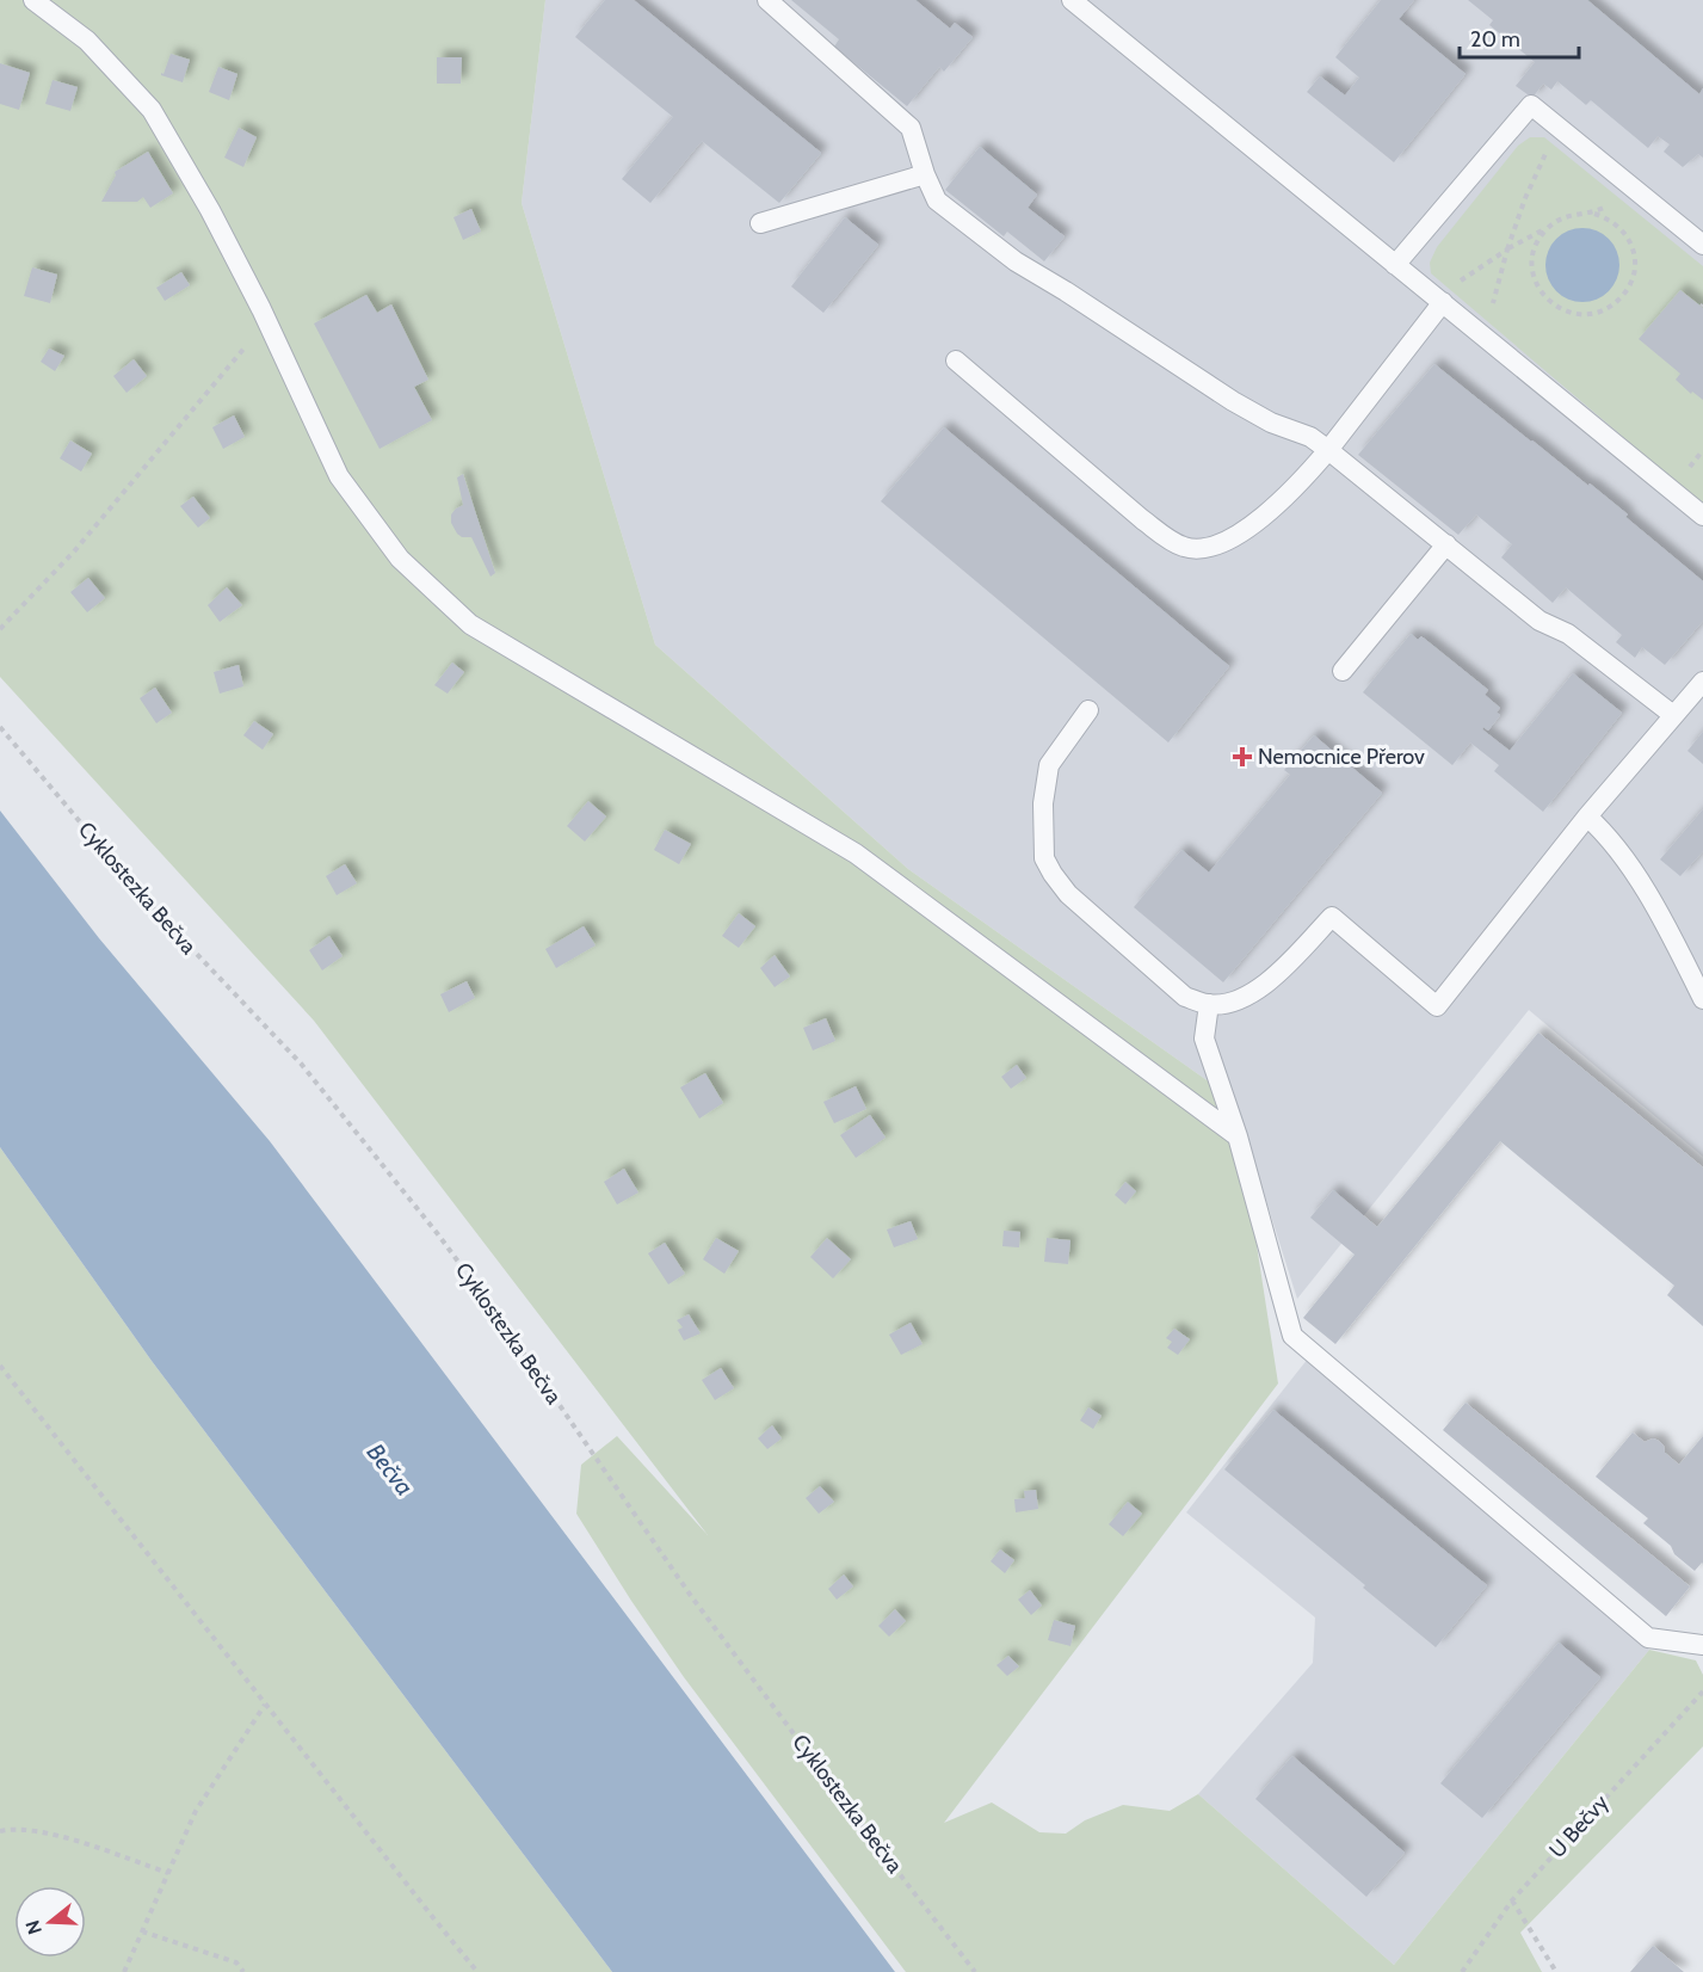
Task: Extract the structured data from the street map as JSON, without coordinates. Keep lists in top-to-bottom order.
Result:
{
  "streets": {
    "path": ["Cyklostezka Bečva", "U Bečvy"]
  },
  "water": ["Bečva"],
  "places": {
    "health": ["Nemocnice Přerov"]
  },
  "scale_bar": "20 m",
  "north": "left"
}
